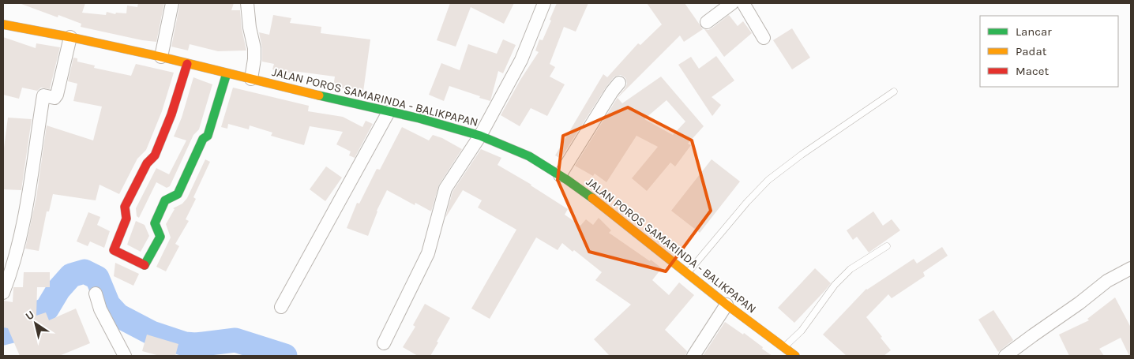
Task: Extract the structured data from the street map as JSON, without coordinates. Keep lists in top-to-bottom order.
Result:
{
  "streets": {
    "main road": ["JALAN POROS SAMARINDA - BALIKPAPAN"]
  },
  "legend": ["Lancar", "Padat", "Macet"],
  "north": "top left"
}
